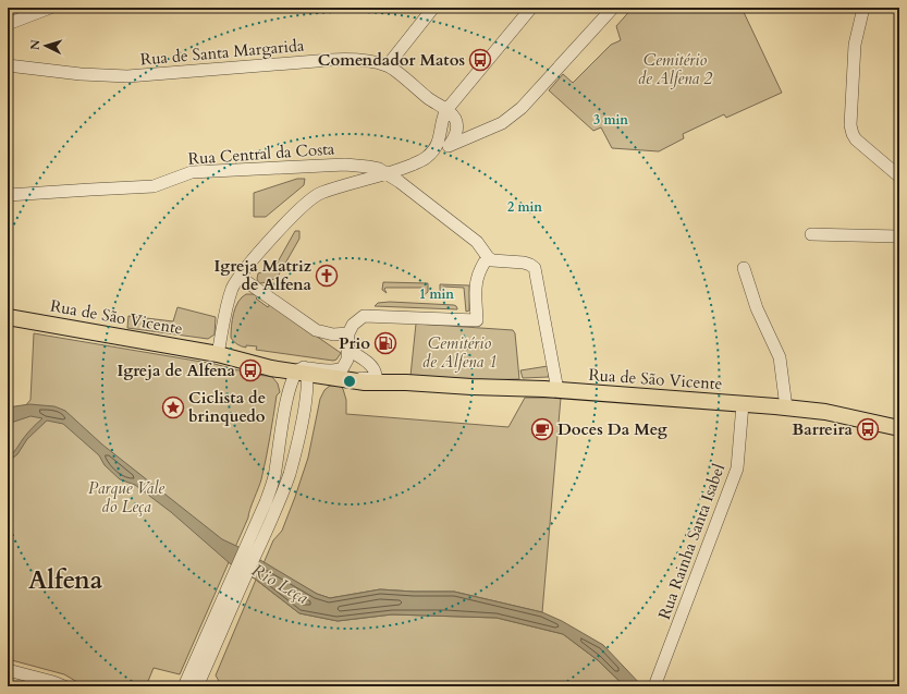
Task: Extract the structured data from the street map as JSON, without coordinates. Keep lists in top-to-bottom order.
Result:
{
  "streets": {
    "main road": ["Rua de São Vicente"],
    "street": ["Rua de Santa Margarida", "Rua Central da Costa", "Rua Rainha Santa Isabel"]
  },
  "crossings": [
    ["Rua de São Vicente", "Rua Rainha Santa Isabel"]
  ],
  "districts": ["Alfena"],
  "water": ["Rio Leça"],
  "parks": ["Cemitério de Alfena 2", "Cemitério de Alfena 1", "Parque Vale do Leça"],
  "places": {
    "bus stop": ["Comendador Matos", "Igreja de Alfena", "Barreira"],
    "church": ["Igreja Matriz de Alfena"],
    "fuel station": ["Prio"],
    "place": ["Ciclista de brinquedo"],
    "cafe": ["Doces Da Meg"]
  },
  "north": "left",
  "rings": ["3 min", "2 min", "1 min"]
}
